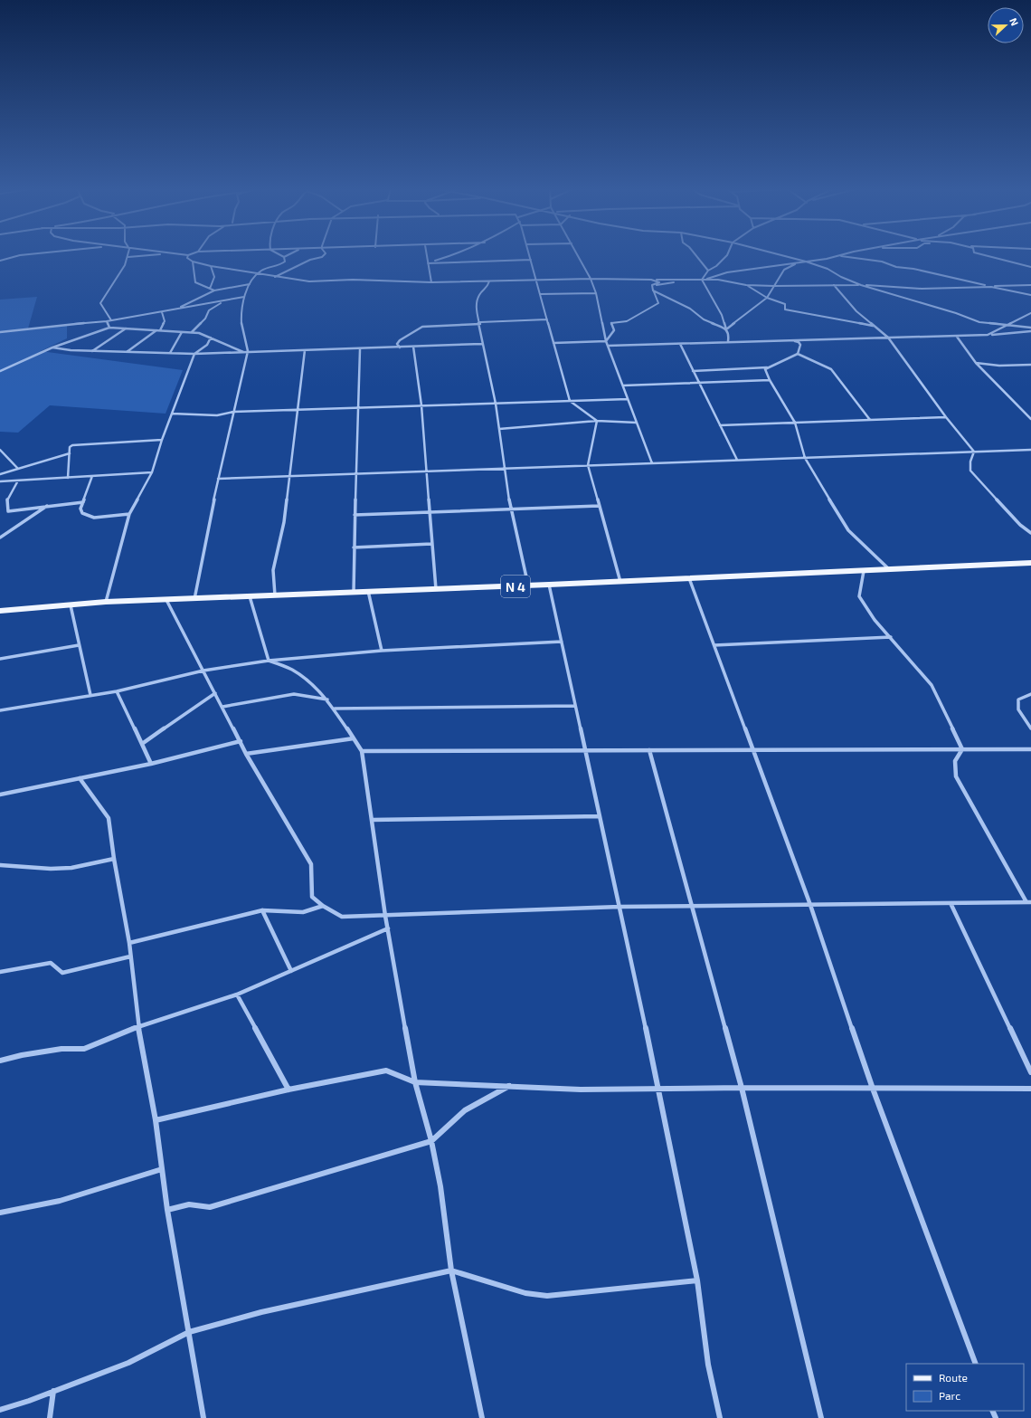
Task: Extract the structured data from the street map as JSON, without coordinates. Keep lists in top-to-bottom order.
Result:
{
  "streets": {
    "main road": ["N 4"]
  },
  "legend": ["Route", "Parc"],
  "north": "right"
}
